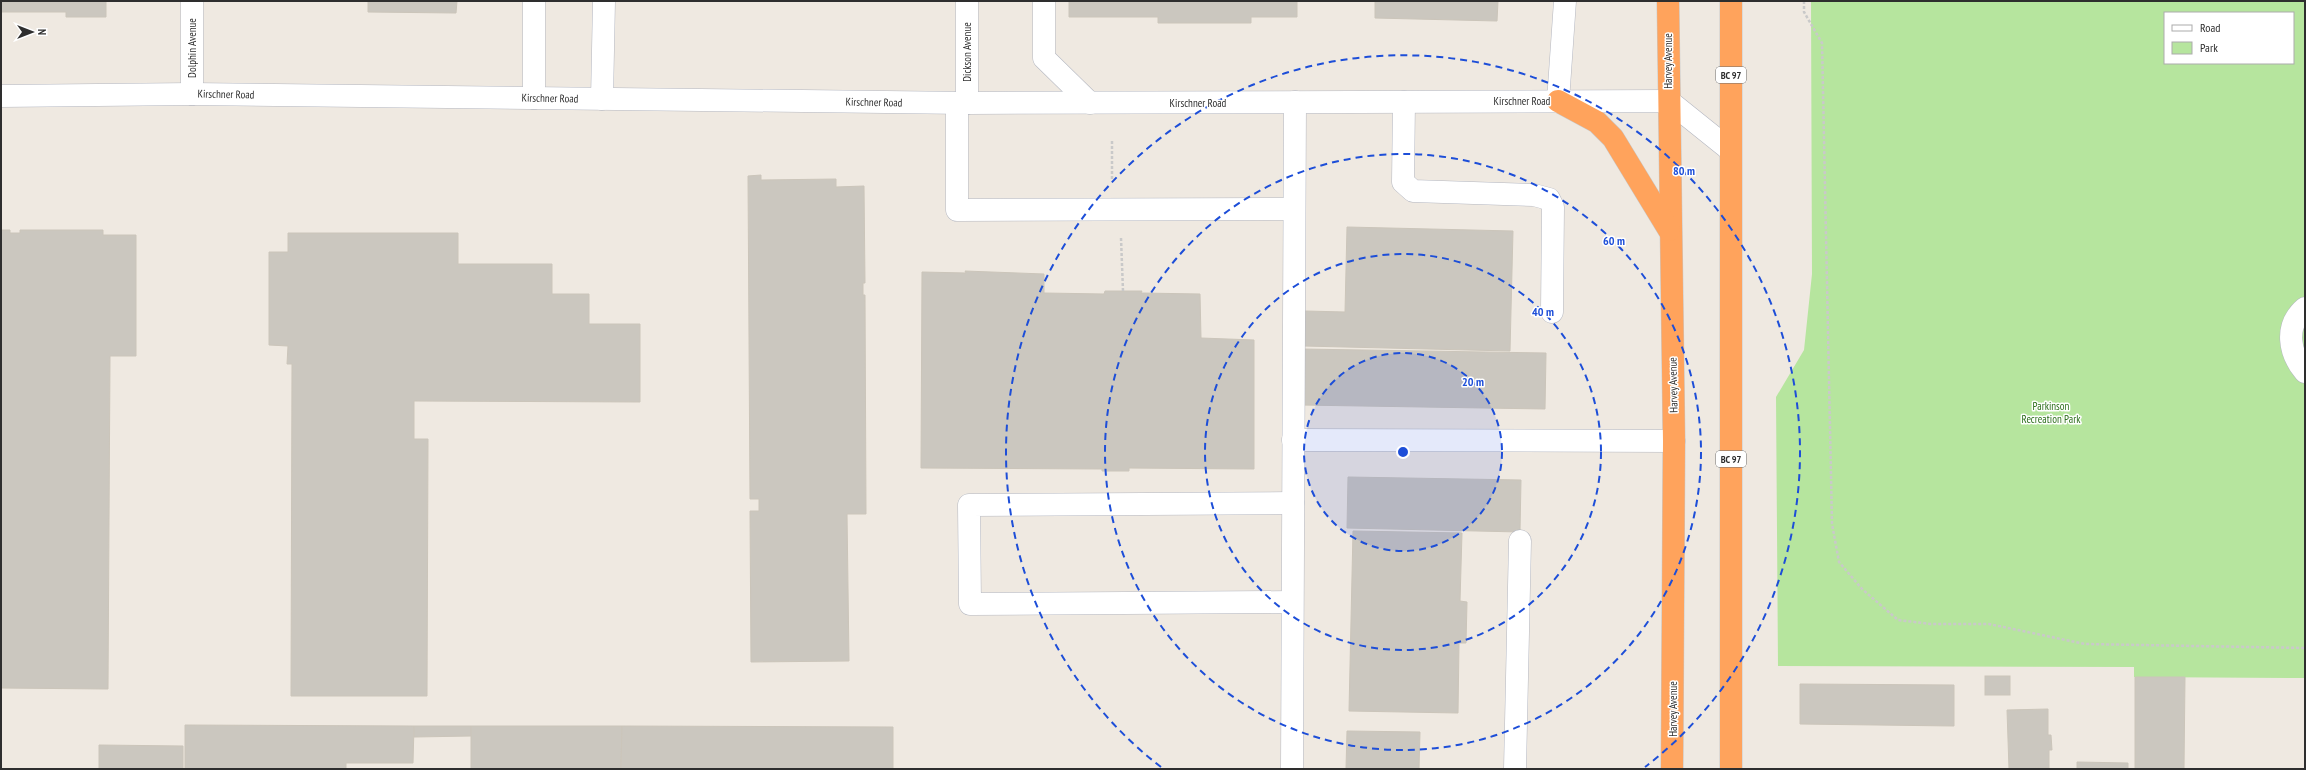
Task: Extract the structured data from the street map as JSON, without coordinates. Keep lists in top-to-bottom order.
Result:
{
  "streets": {
    "highway": ["Harvey Avenue", "BC 97"],
    "street": ["Dolphin Avenue", "Dickson Avenue", "Kirschner Road"]
  },
  "crossings": [
    ["Dolphin Avenue", "Kirschner Road"],
    ["Dickson Avenue", "Kirschner Road"],
    ["Harvey Avenue", "Kirschner Road"]
  ],
  "parks": ["Parkinson Recreation Park"],
  "legend": ["Road", "Park"],
  "north": "right",
  "rings": [
    "80 m",
    "60 m",
    "40 m",
    "20 m"
  ]
}
